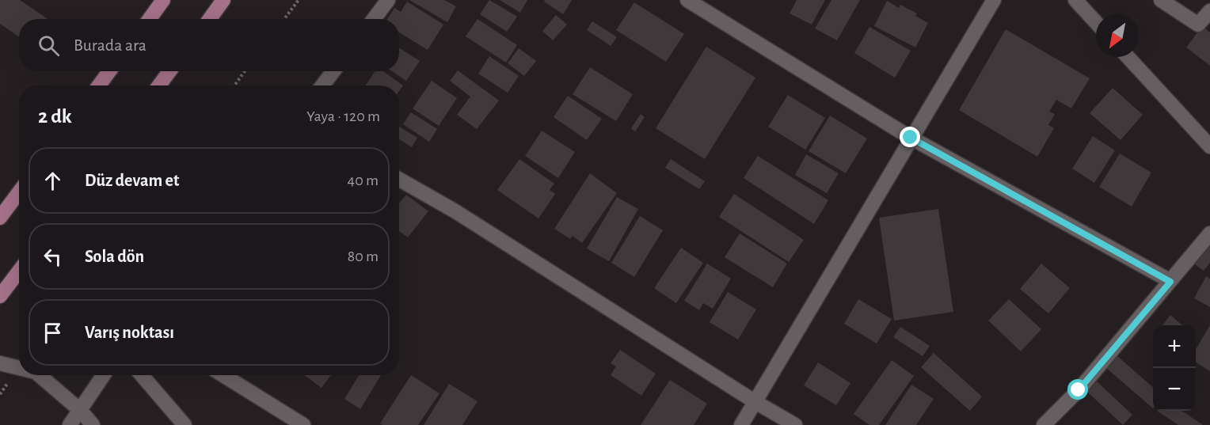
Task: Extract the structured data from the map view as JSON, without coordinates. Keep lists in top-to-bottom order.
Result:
{
  "north": "bottom left",
  "page": {
    "search": "Burada ara",
    "heading": ["2 dk", "Yaya · 120 m"],
    "list": [
      ["Düz devam et", "40 m"],
      ["Sola dön", "80 m"],
      "Varış noktası"
    ],
    "map_buttons": ["+", "−"]
  }
}
